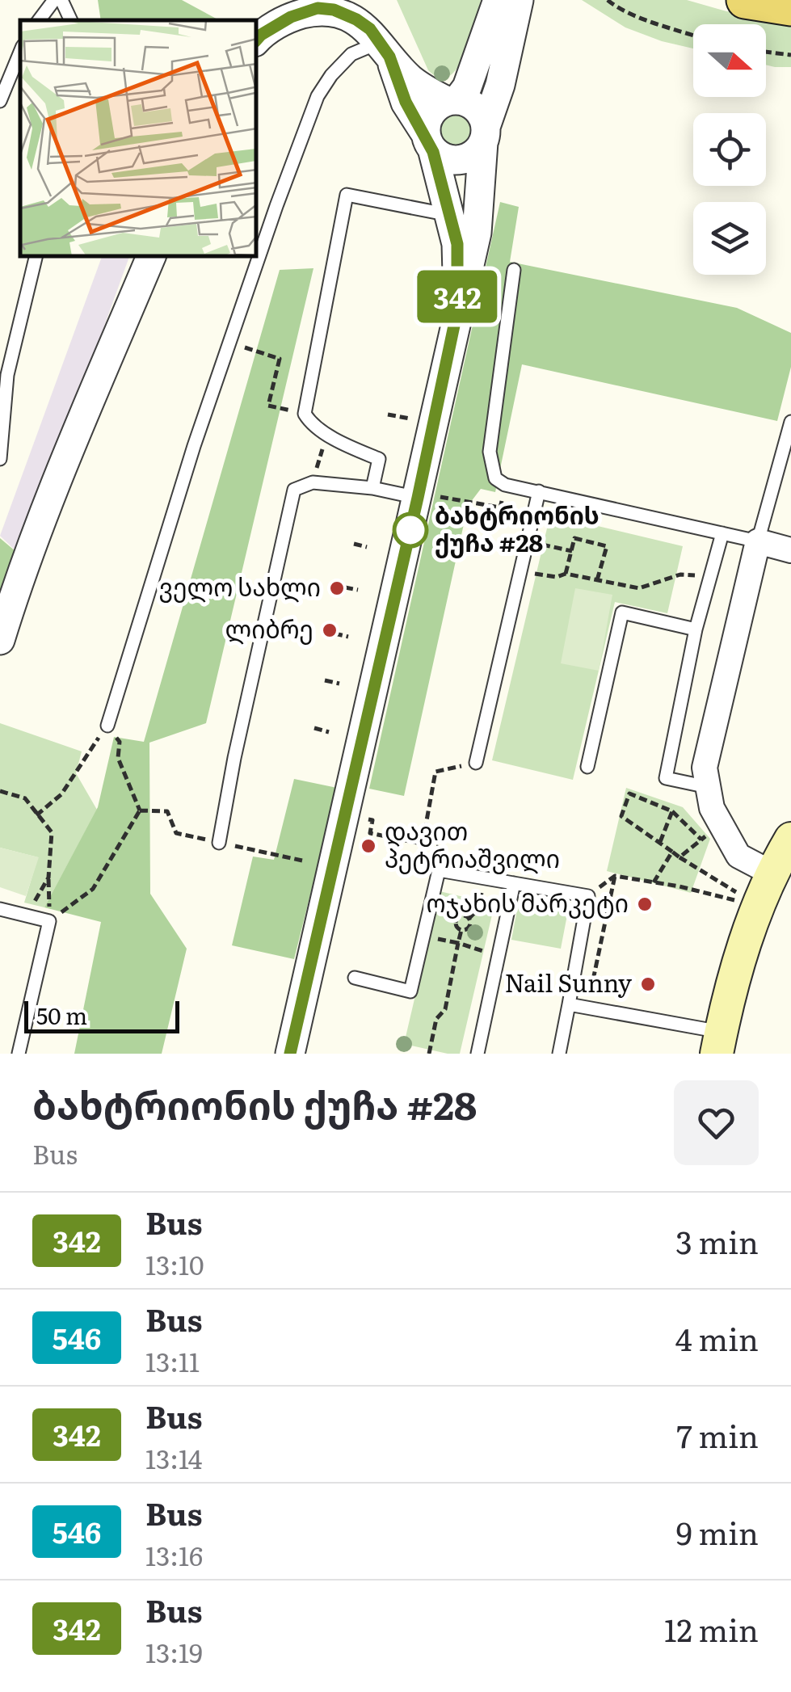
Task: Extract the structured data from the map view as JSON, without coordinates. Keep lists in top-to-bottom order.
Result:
{
  "places": [
    "ბახტრიონის ქუჩა #28",
    "ველო სახლი",
    "ლიბრე",
    "დავით პეტრიაშვილი",
    "ოჯახის მარკეტი",
    "Nail Sunny"
  ],
  "lines": ["bus line 342"],
  "scale_bar": "50 m",
  "north": "right",
  "page": {
    "on_map": "342",
    "scale": "50 m",
    "heading": ["ბახტრიონის ქუჩა #28", "Bus"],
    "list": [
      {
        "mark": "342",
        "name": "Bus",
        "note": "13:10",
        "value": "3 min"
      },
      {
        "mark": "546",
        "name": "Bus",
        "note": "13:11",
        "value": "4 min"
      },
      {
        "mark": "342",
        "name": "Bus",
        "note": "13:14",
        "value": "7 min"
      },
      {
        "mark": "546",
        "name": "Bus",
        "note": "13:16",
        "value": "9 min"
      },
      {
        "mark": "342",
        "name": "Bus",
        "note": "13:19",
        "value": "12 min"
      }
    ]
  }
}
